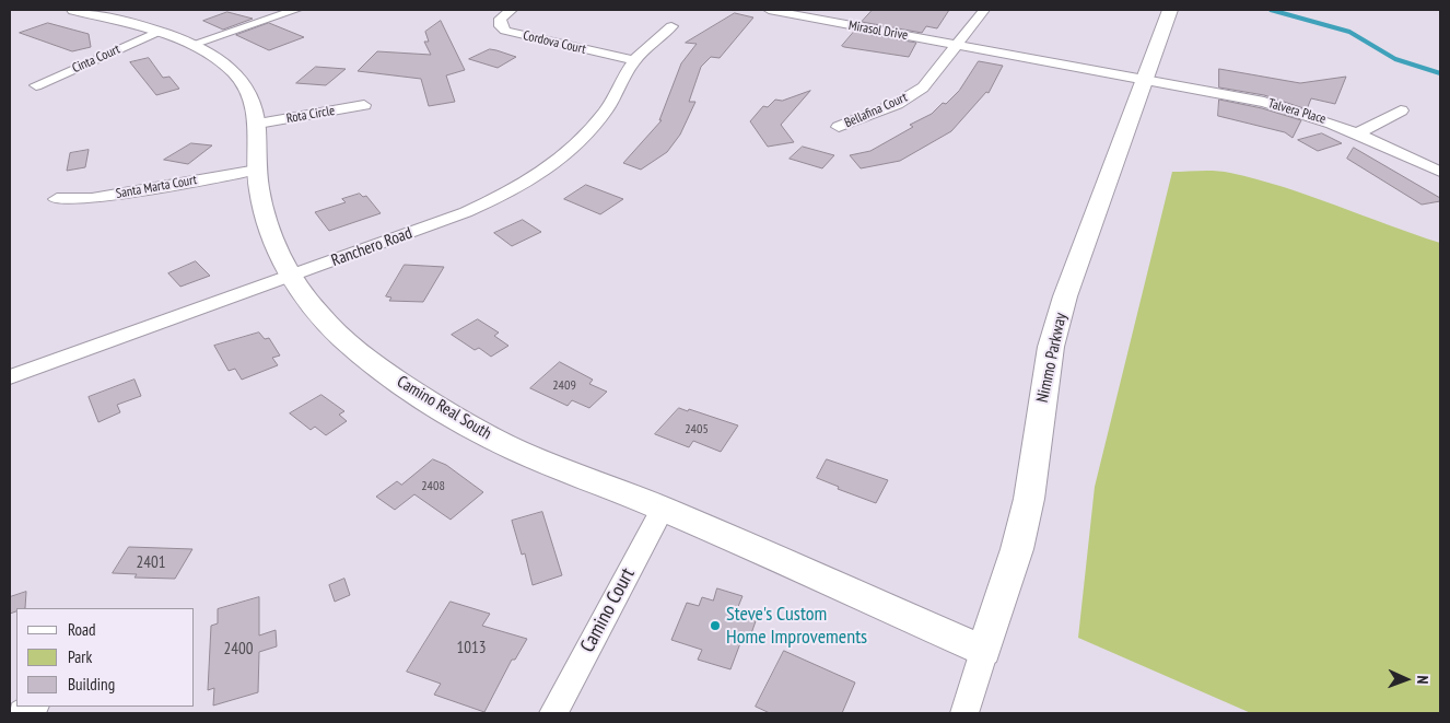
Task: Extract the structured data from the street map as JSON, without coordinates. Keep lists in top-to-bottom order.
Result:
{
  "streets": {
    "street": [
      "Mirasol Drive",
      "Cordova Court",
      "Cinta Court",
      "Bellafina Court",
      "Talvera Place",
      "Rota Circle",
      "Santa Marta Court",
      "Ranchero Road",
      "Nimmo Parkway",
      "Camino Real South",
      "Camino Court"
    ]
  },
  "crossings": [
    ["Mirasol Drive", "Bellafina Court"],
    ["Mirasol Drive", "Talvera Place"],
    ["Mirasol Drive", "Nimmo Parkway"],
    ["Cordova Court", "Ranchero Road"],
    ["Cinta Court", "Camino Real South"],
    ["Talvera Place", "Nimmo Parkway"],
    ["Rota Circle", "Camino Real South"],
    ["Santa Marta Court", "Camino Real South"],
    ["Ranchero Road", "Camino Real South"],
    ["Nimmo Parkway", "Camino Real South"],
    ["Camino Real South", "Camino Court"]
  ],
  "places": ["Steve's Custom Home Improvements"],
  "house_numbers": [
    "2409",
    "2405",
    "2408",
    "2401",
    "1013",
    "2400"
  ],
  "legend": ["Road", "Park", "Building"],
  "north": "right"
}
